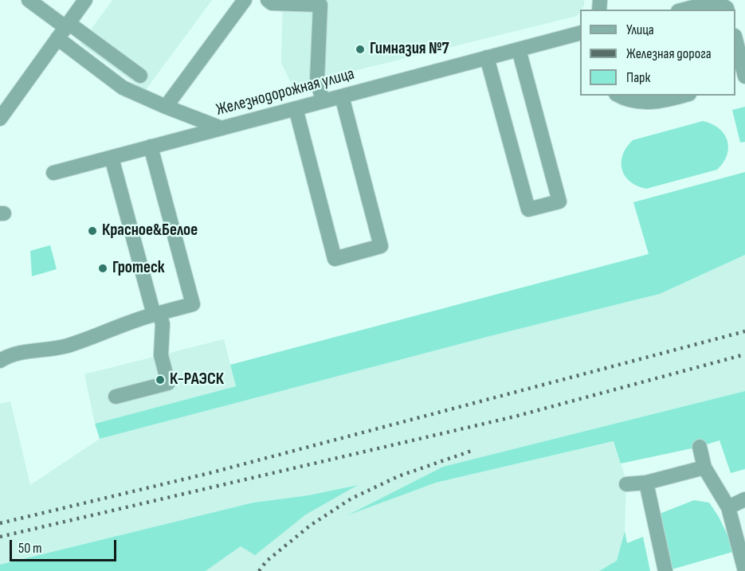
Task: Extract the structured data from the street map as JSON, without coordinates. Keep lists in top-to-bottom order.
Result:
{
  "streets": {
    "street": ["Железнодорожная улица"]
  },
  "places": [
    "Гимназия №7",
    "Красное&Белое",
    "Гротеск",
    "К-РАЭСК"
  ],
  "legend": ["Улица", "Железная дорога", "Парк"],
  "scale_bar": "50 m"
}
